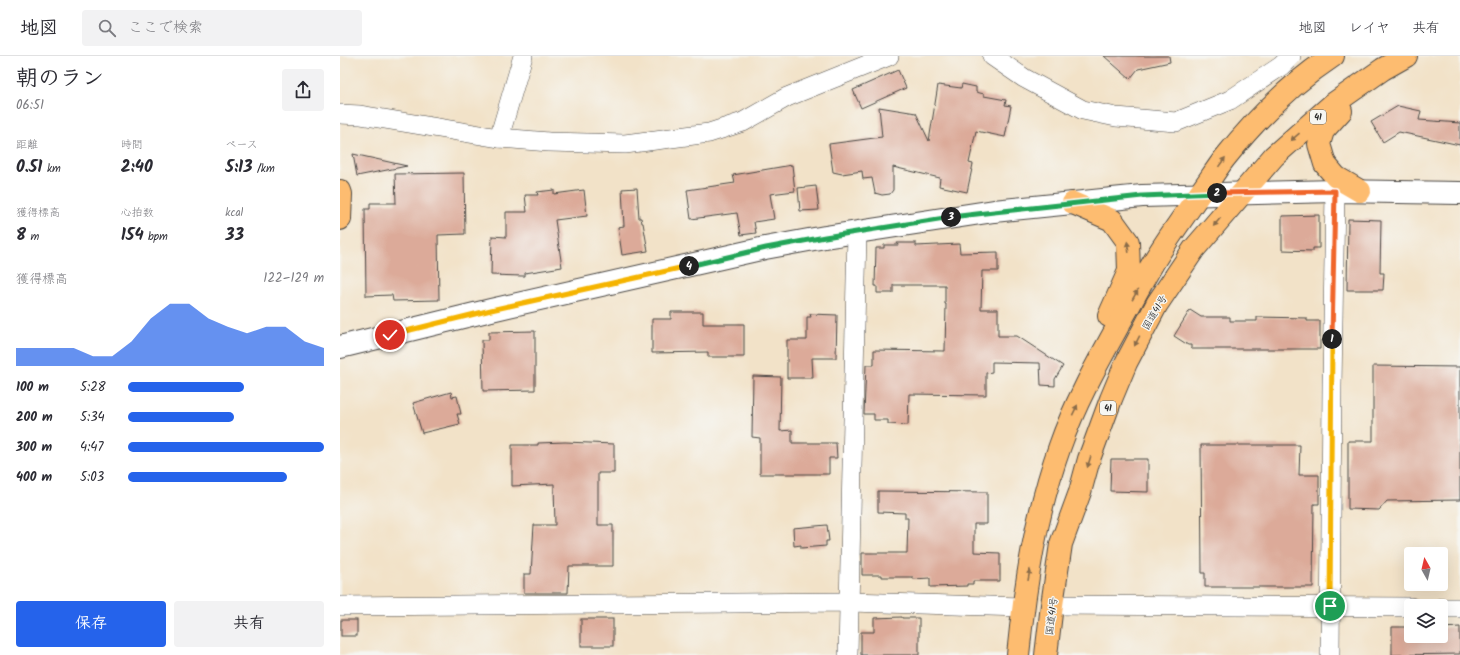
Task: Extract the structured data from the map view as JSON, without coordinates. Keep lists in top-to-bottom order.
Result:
{
  "streets": {
    "main road": ["41", "国道41号"]
  },
  "north": "top",
  "page": {
    "header": "地図",
    "search": "ここで検索",
    "nav": ["地図", "レイヤ", "共有"],
    "heading": ["朝のラン", "06:51"],
    "stats": [
      ["距離", "0.51 km"],
      ["時間", "2:40"],
      ["ペース", "5:13 /km"],
      ["獲得標高", "8 m"],
      ["心拍数", "154 bpm"],
      ["kcal", "33"]
    ],
    "pins": [
      "2",
      "3",
      "4",
      "1"
    ],
    "chart": ["獲得標高", "122–129 m"],
    "list": [
      {
        "name": "100 m",
        "note": "5:28"
      },
      {
        "name": "200 m",
        "note": "5:34"
      },
      {
        "name": "300 m",
        "note": "4:47"
      },
      {
        "name": "400 m",
        "note": "5:03"
      }
    ],
    "buttons": ["保存", "共有"]
  }
}
